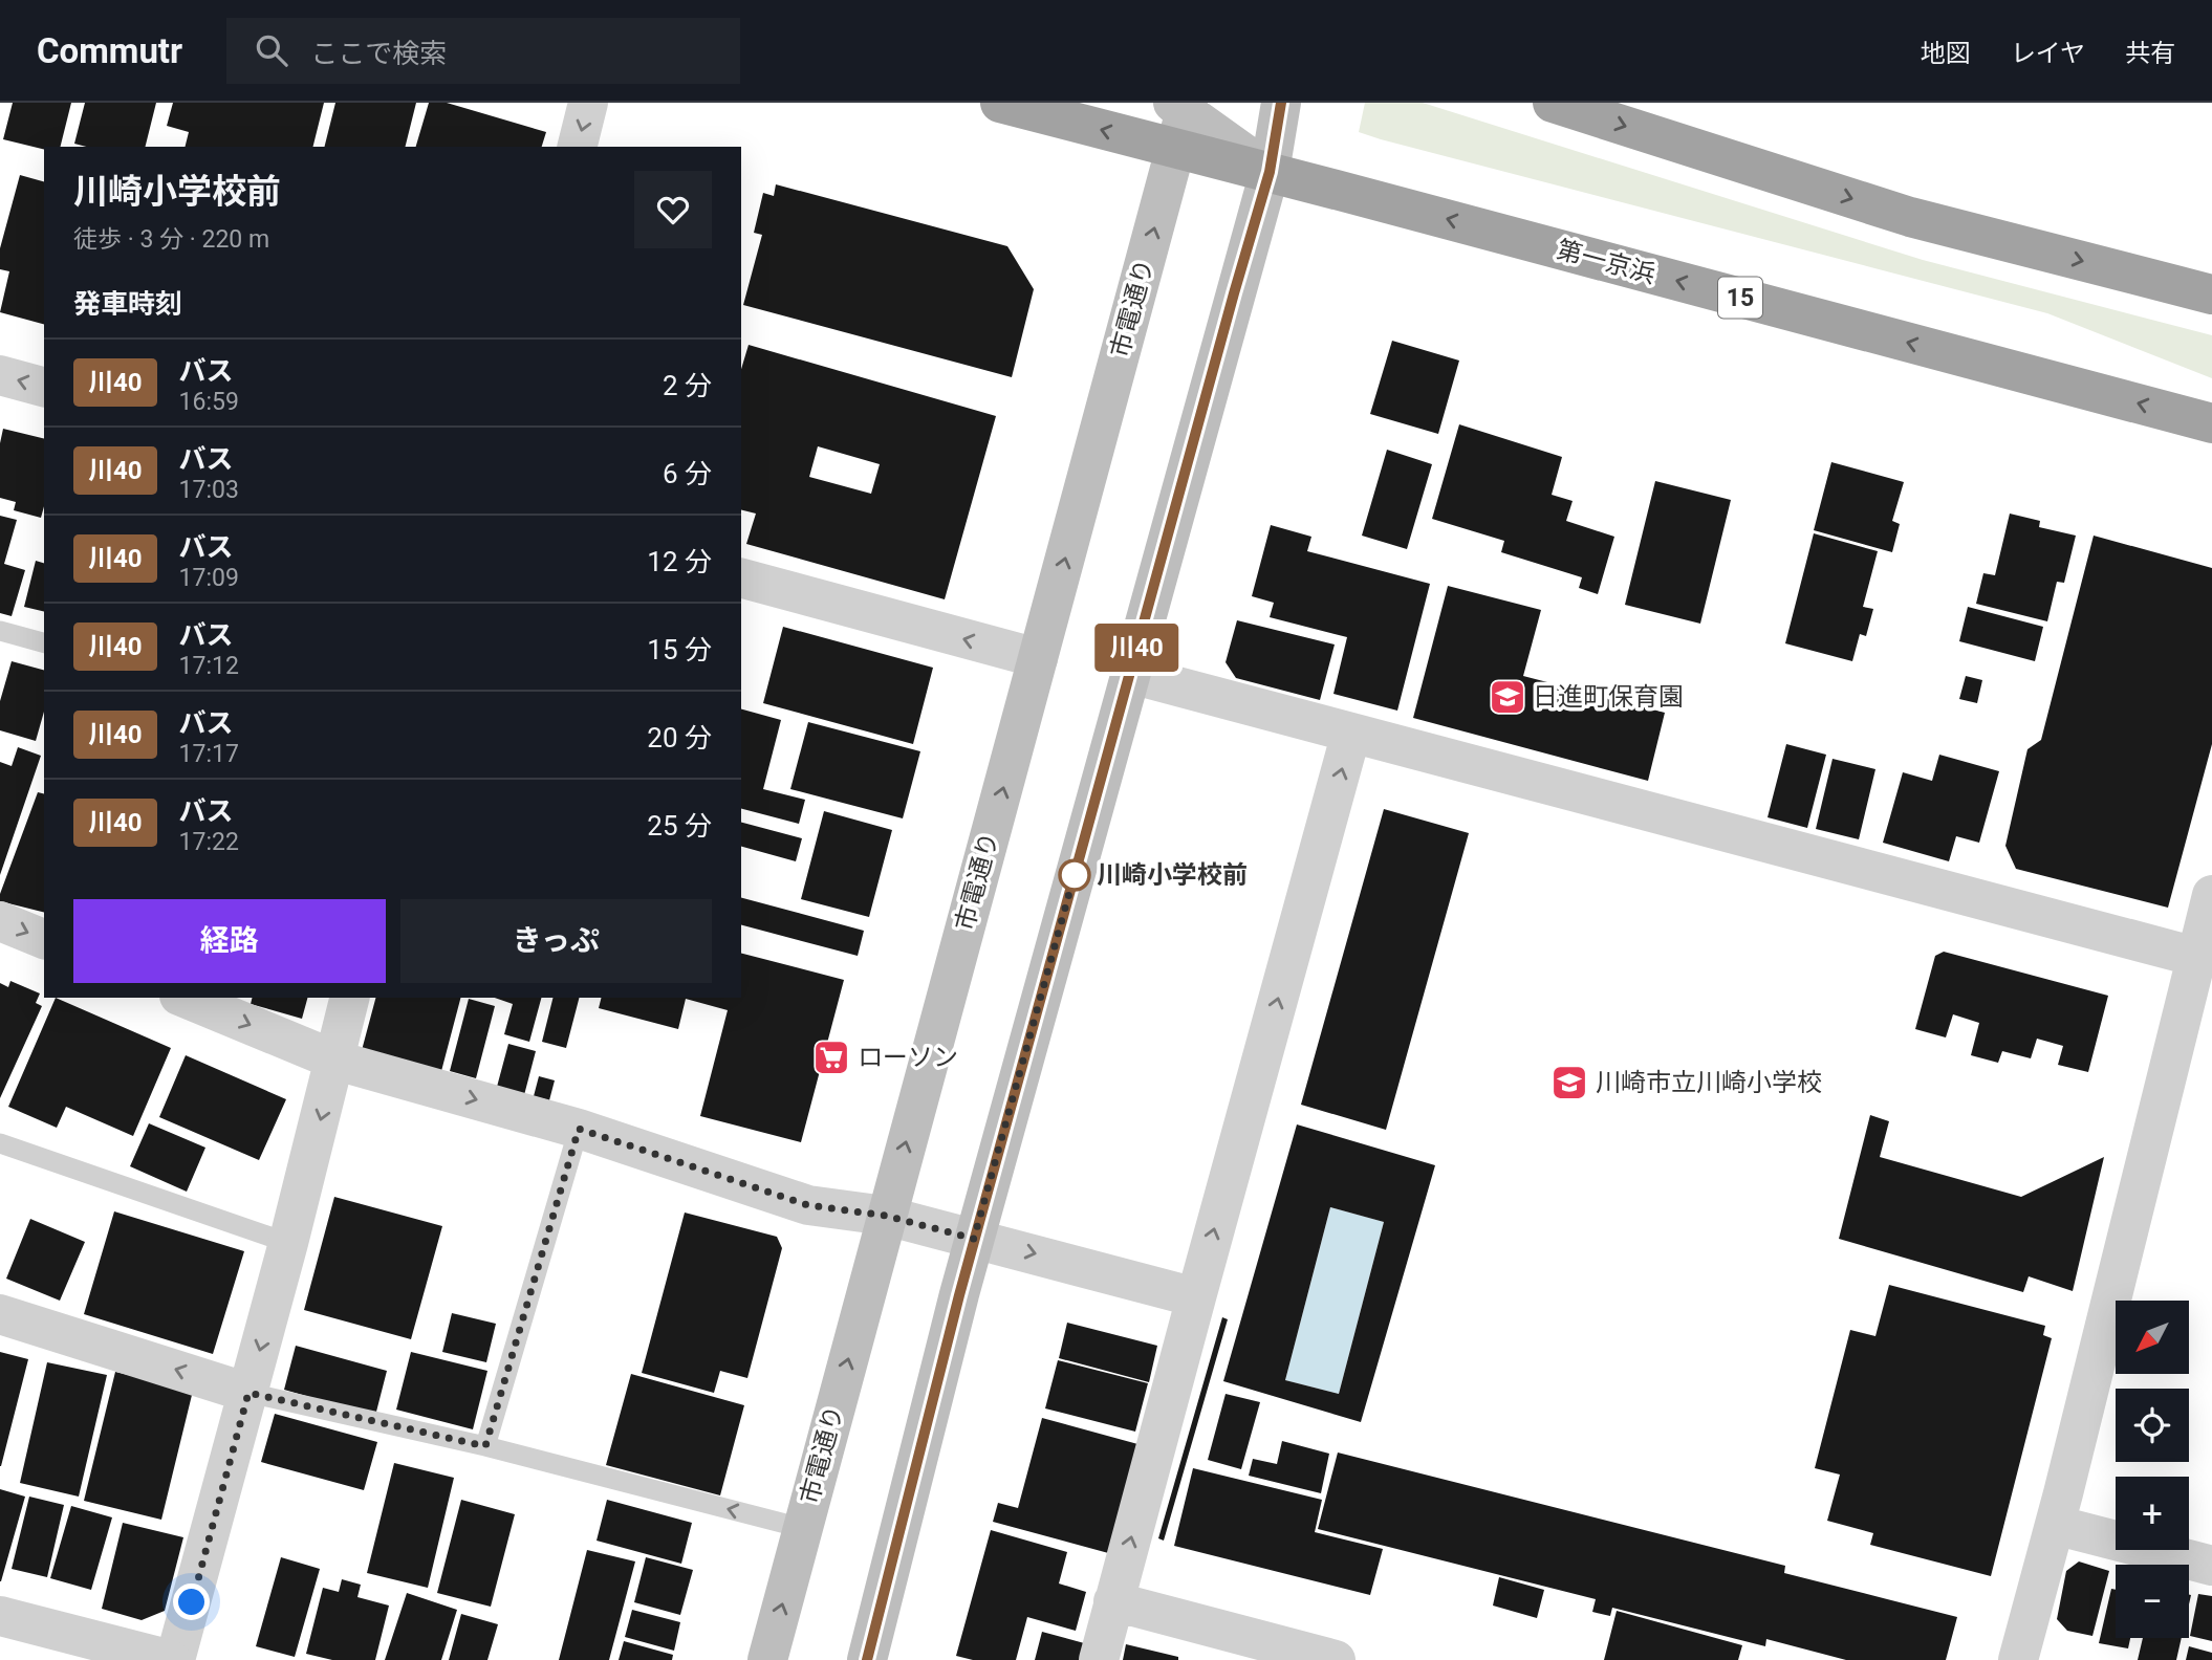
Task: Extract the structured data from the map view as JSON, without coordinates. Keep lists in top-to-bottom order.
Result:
{
  "streets": {
    "highway": ["第一京浜", "15"],
    "main road": ["市電通り"]
  },
  "crossings": [
    ["第一京浜", "市電通り"]
  ],
  "places": {
    "school or university": ["日進町保育園", "川崎市立川崎小学校"],
    "other": ["川崎小学校前"],
    "supermarket": ["ローソン"]
  },
  "lines": ["bus line 川40"],
  "north": "bottom left",
  "page": {
    "header": "Commutr",
    "search": "ここで検索",
    "nav": ["地図", "レイヤ", "共有"],
    "on_map": "川40",
    "heading": [
      ["川崎小学校前", "徒歩 · 3 分 · 220 m"],
      "発車時刻"
    ],
    "list": [
      {
        "mark": "川40",
        "name": "バス",
        "note": "16:59",
        "value": "2 分"
      },
      {
        "mark": "川40",
        "name": "バス",
        "note": "17:03",
        "value": "6 分"
      },
      {
        "mark": "川40",
        "name": "バス",
        "note": "17:09",
        "value": "12 分"
      },
      {
        "mark": "川40",
        "name": "バス",
        "note": "17:12",
        "value": "15 分"
      },
      {
        "mark": "川40",
        "name": "バス",
        "note": "17:17",
        "value": "20 分"
      },
      {
        "mark": "川40",
        "name": "バス",
        "note": "17:22",
        "value": "25 分"
      }
    ],
    "buttons": ["経路", "きっぷ"],
    "map_buttons": ["+", "−"]
  }
}
